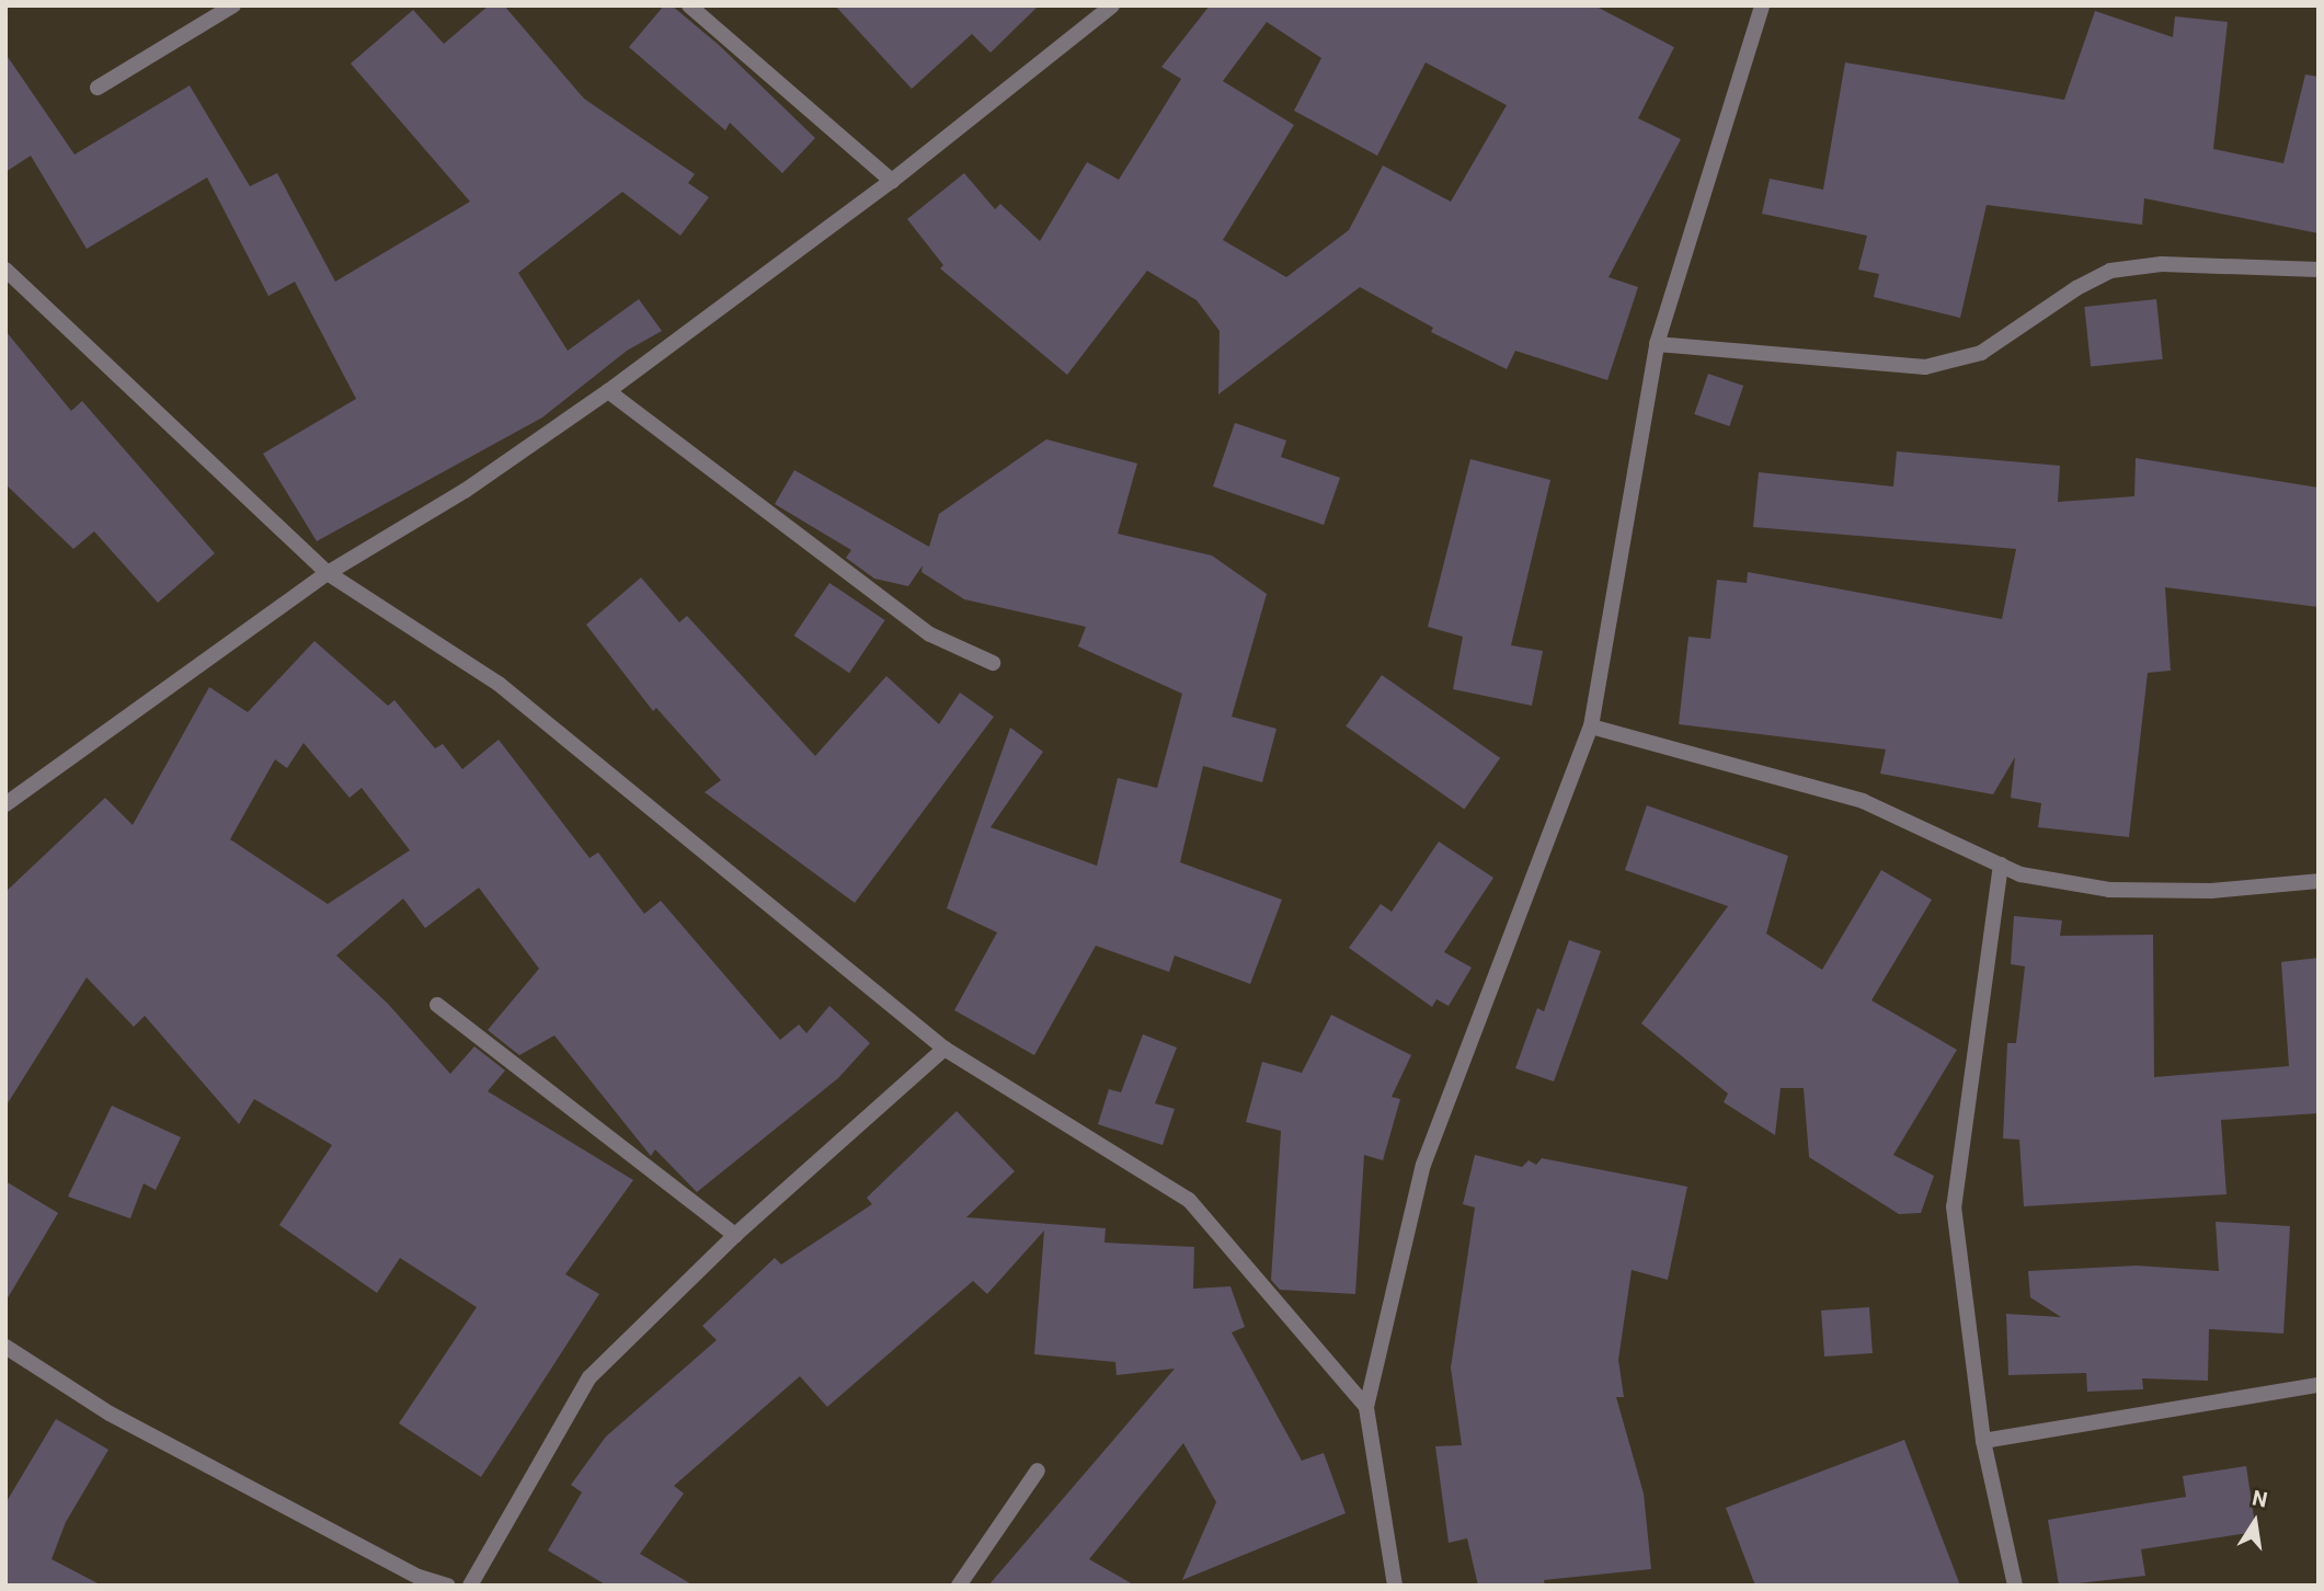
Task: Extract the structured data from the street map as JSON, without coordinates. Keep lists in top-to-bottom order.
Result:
{
  "north": "top"
}
